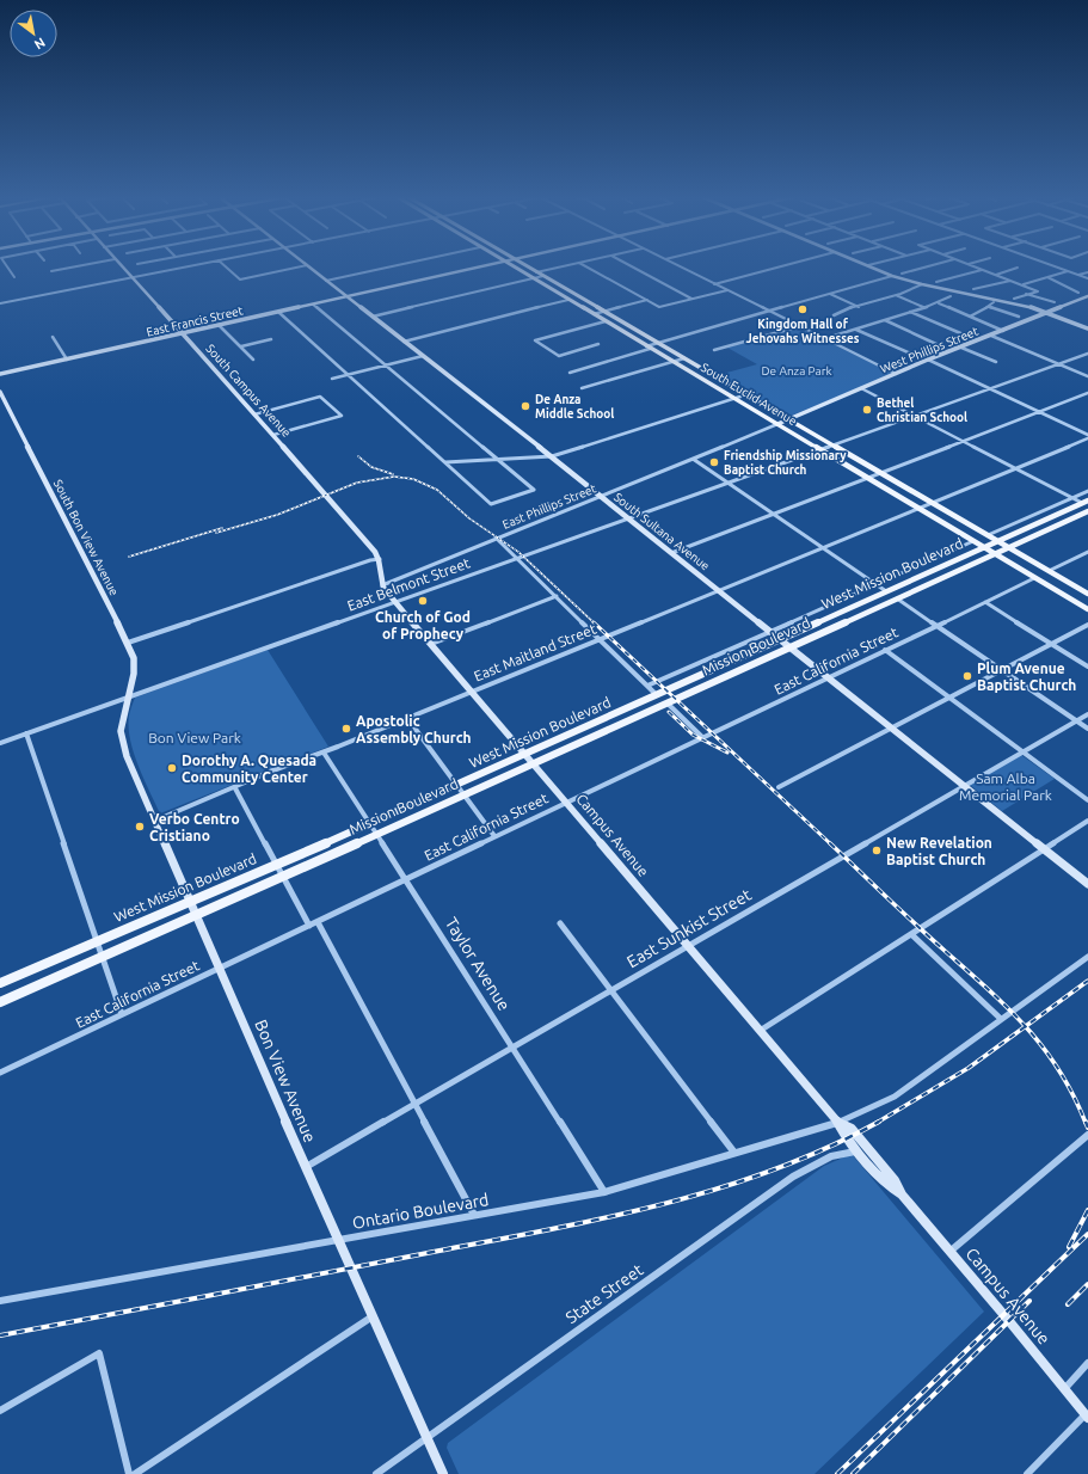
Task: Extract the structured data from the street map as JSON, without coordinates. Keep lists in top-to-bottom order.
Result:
{
  "streets": {
    "main road": ["South Euclid Avenue", "West Mission Boulevard", "Mission Boulevard"],
    "street": [
      "East Francis Street",
      "West Phillips Street",
      "South Campus Avenue",
      "East Phillips Street",
      "South Sultana Avenue",
      "South Bon View Avenue",
      "East Belmont Street",
      "East Maitland Street",
      "East California Street",
      "Campus Avenue",
      "East Sunkist Street",
      "Taylor Avenue",
      "Bon View Avenue",
      "Ontario Boulevard",
      "State Street"
    ]
  },
  "crossings": [
    ["East Francis Street", "South Campus Avenue"],
    ["East Francis Street", "South Sultana Avenue"],
    ["West Phillips Street", "South Euclid Avenue"],
    ["West Phillips Street", "East Phillips Street"],
    ["South Euclid Avenue", "East Phillips Street"],
    ["South Euclid Avenue", "West Mission Boulevard"],
    ["South Euclid Avenue", "East Belmont Street"],
    ["South Euclid Avenue", "Mission Boulevard"],
    ["South Euclid Avenue", "East Maitland Street"],
    ["South Euclid Avenue", "East California Street"],
    ["East Phillips Street", "South Sultana Avenue"],
    ["East Phillips Street", "Campus Avenue"],
    ["South Sultana Avenue", "West Mission Boulevard"],
    ["South Sultana Avenue", "East Belmont Street"],
    ["South Sultana Avenue", "Mission Boulevard"],
    ["South Sultana Avenue", "East Maitland Street"],
    ["South Sultana Avenue", "East California Street"],
    ["South Sultana Avenue", "East Sunkist Street"],
    ["South Bon View Avenue", "East Belmont Street"],
    ["South Bon View Avenue", "Bon View Avenue"],
    ["West Mission Boulevard", "Campus Avenue"],
    ["West Mission Boulevard", "Taylor Avenue"],
    ["West Mission Boulevard", "Bon View Avenue"],
    ["East Belmont Street", "Campus Avenue"],
    ["East Belmont Street", "Bon View Avenue"],
    ["Mission Boulevard", "Campus Avenue"],
    ["Mission Boulevard", "Taylor Avenue"],
    ["Mission Boulevard", "Bon View Avenue"],
    ["East Maitland Street", "Campus Avenue"],
    ["East Maitland Street", "Taylor Avenue"],
    ["East Maitland Street", "Bon View Avenue"],
    ["East California Street", "Campus Avenue"],
    ["East California Street", "Taylor Avenue"],
    ["East California Street", "Bon View Avenue"],
    ["Campus Avenue", "East Sunkist Street"],
    ["Campus Avenue", "Ontario Boulevard"],
    ["Campus Avenue", "State Street"],
    ["East Sunkist Street", "Taylor Avenue"],
    ["East Sunkist Street", "Bon View Avenue"],
    ["Taylor Avenue", "Ontario Boulevard"],
    ["Bon View Avenue", "Ontario Boulevard"],
    ["Bon View Avenue", "State Street"]
  ],
  "parks": ["De Anza Park", "Bon View Park", "Sam Alba Memorial Park"],
  "places": [
    "Kingdom Hall of Jehovahs Witnesses",
    "De Anza Middle School",
    "Bethel Christian School",
    "Friendship Missionary Baptist Church",
    "Church of God of Prophecy",
    "Plum Avenue Baptist Church",
    "Apostolic Assembly Church",
    "Dorothy A. Quesada Community Center",
    "Verbo Centro Cristiano",
    "New Revelation Baptist Church"
  ],
  "north": "bottom right"
}
